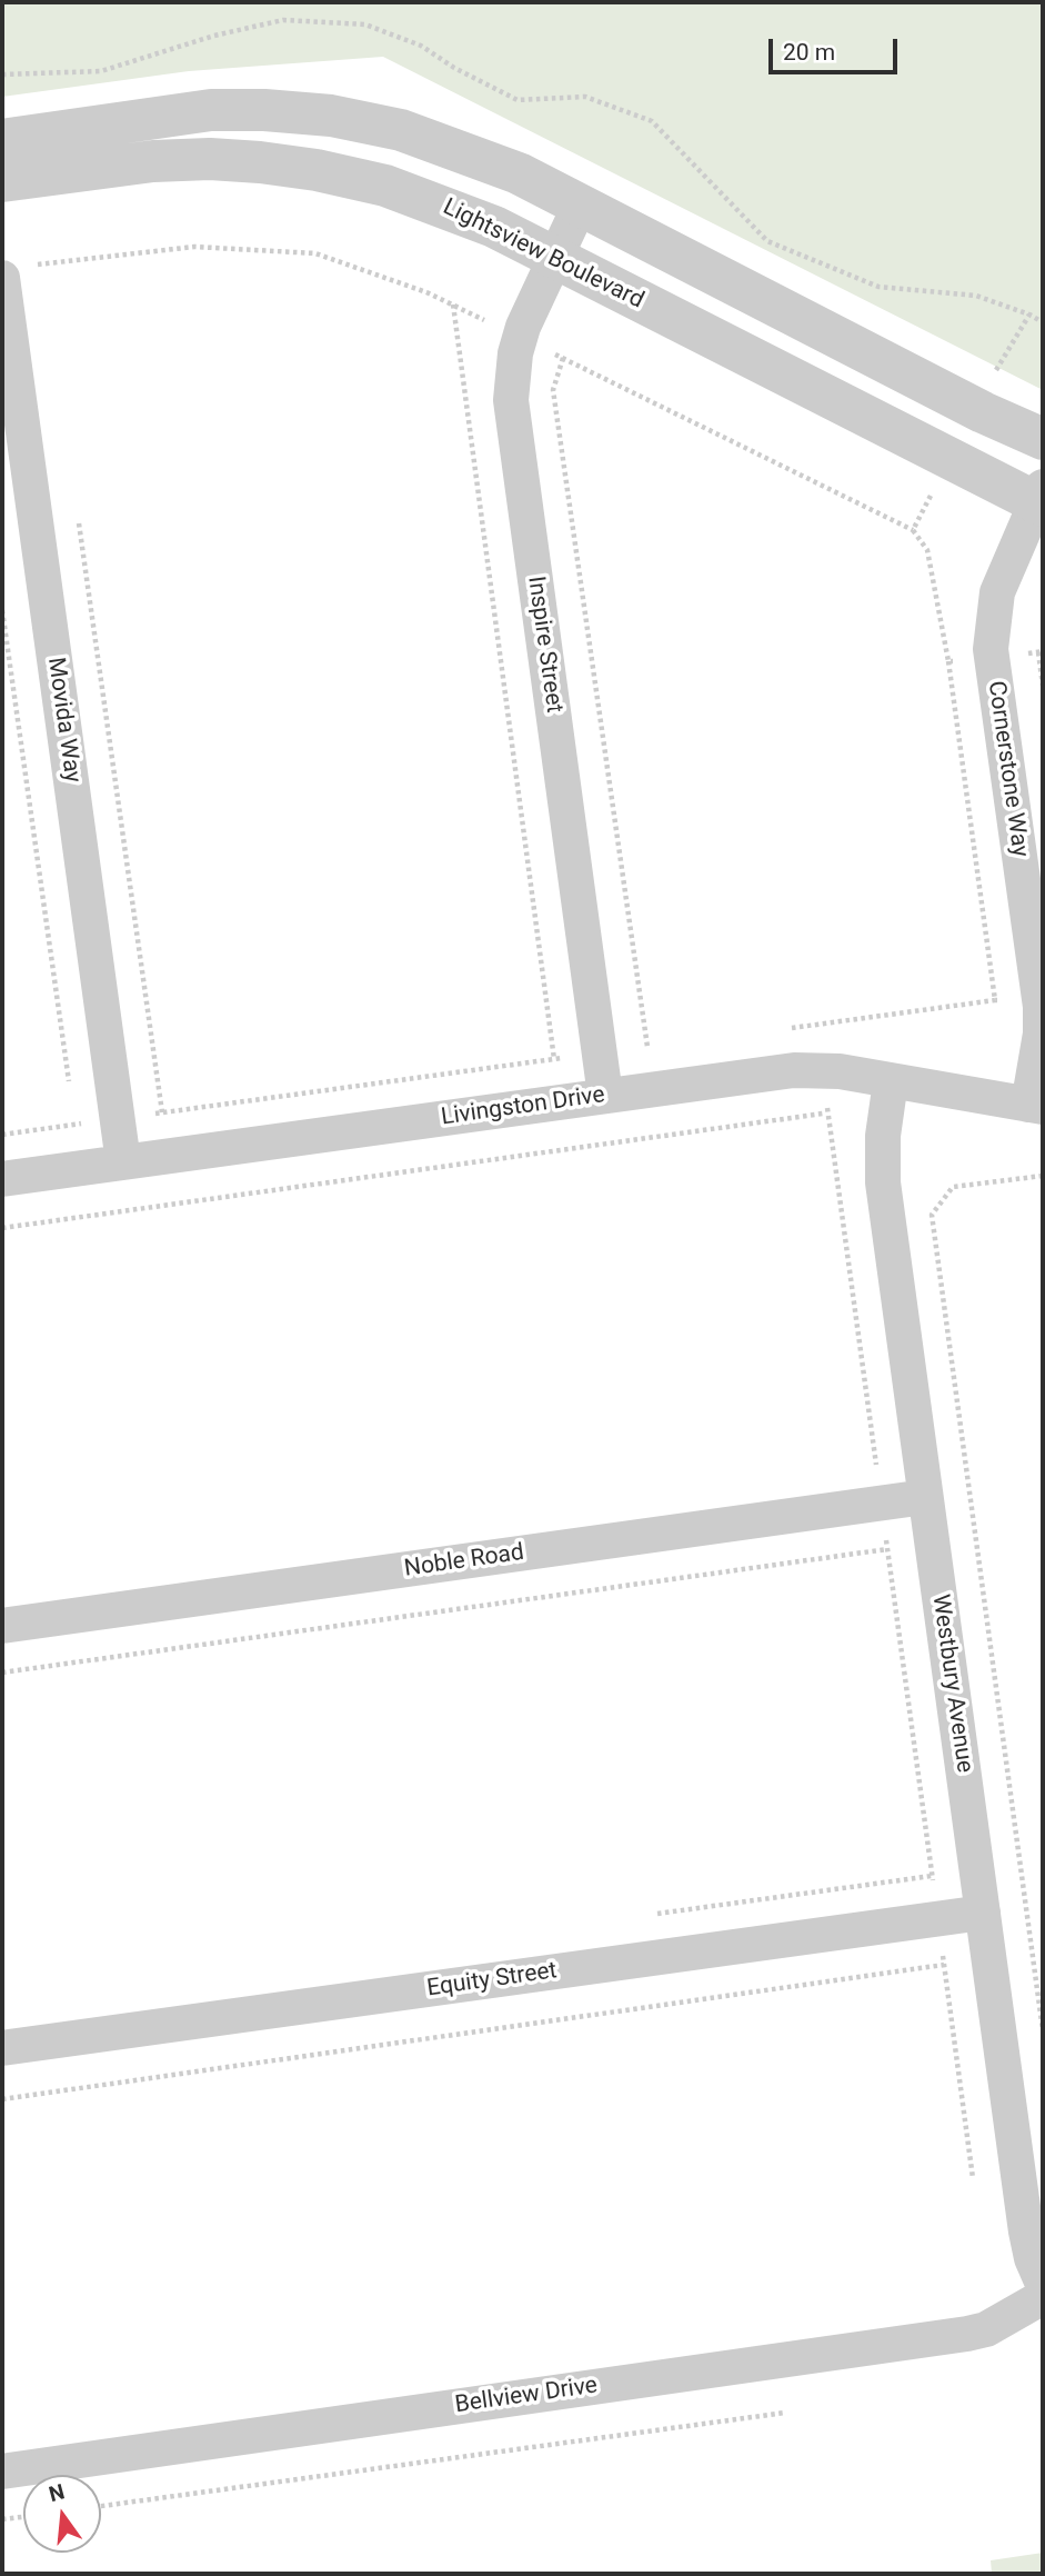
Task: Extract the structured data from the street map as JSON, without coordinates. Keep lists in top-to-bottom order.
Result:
{
  "streets": {
    "street": [
      "Lightsview Boulevard",
      "Inspire Street",
      "Movida Way",
      "Cornerstone Way",
      "Livingston Drive",
      "Noble Road",
      "Westbury Avenue",
      "Equity Street",
      "Bellview Drive"
    ]
  },
  "crossings": [
    ["Lightsview Boulevard", "Inspire Street"],
    ["Lightsview Boulevard", "Cornerstone Way"],
    ["Inspire Street", "Livingston Drive"],
    ["Movida Way", "Livingston Drive"],
    ["Cornerstone Way", "Livingston Drive"],
    ["Livingston Drive", "Westbury Avenue"],
    ["Noble Road", "Westbury Avenue"],
    ["Westbury Avenue", "Equity Street"]
  ],
  "scale_bar": "20 m",
  "north": "top"
}
